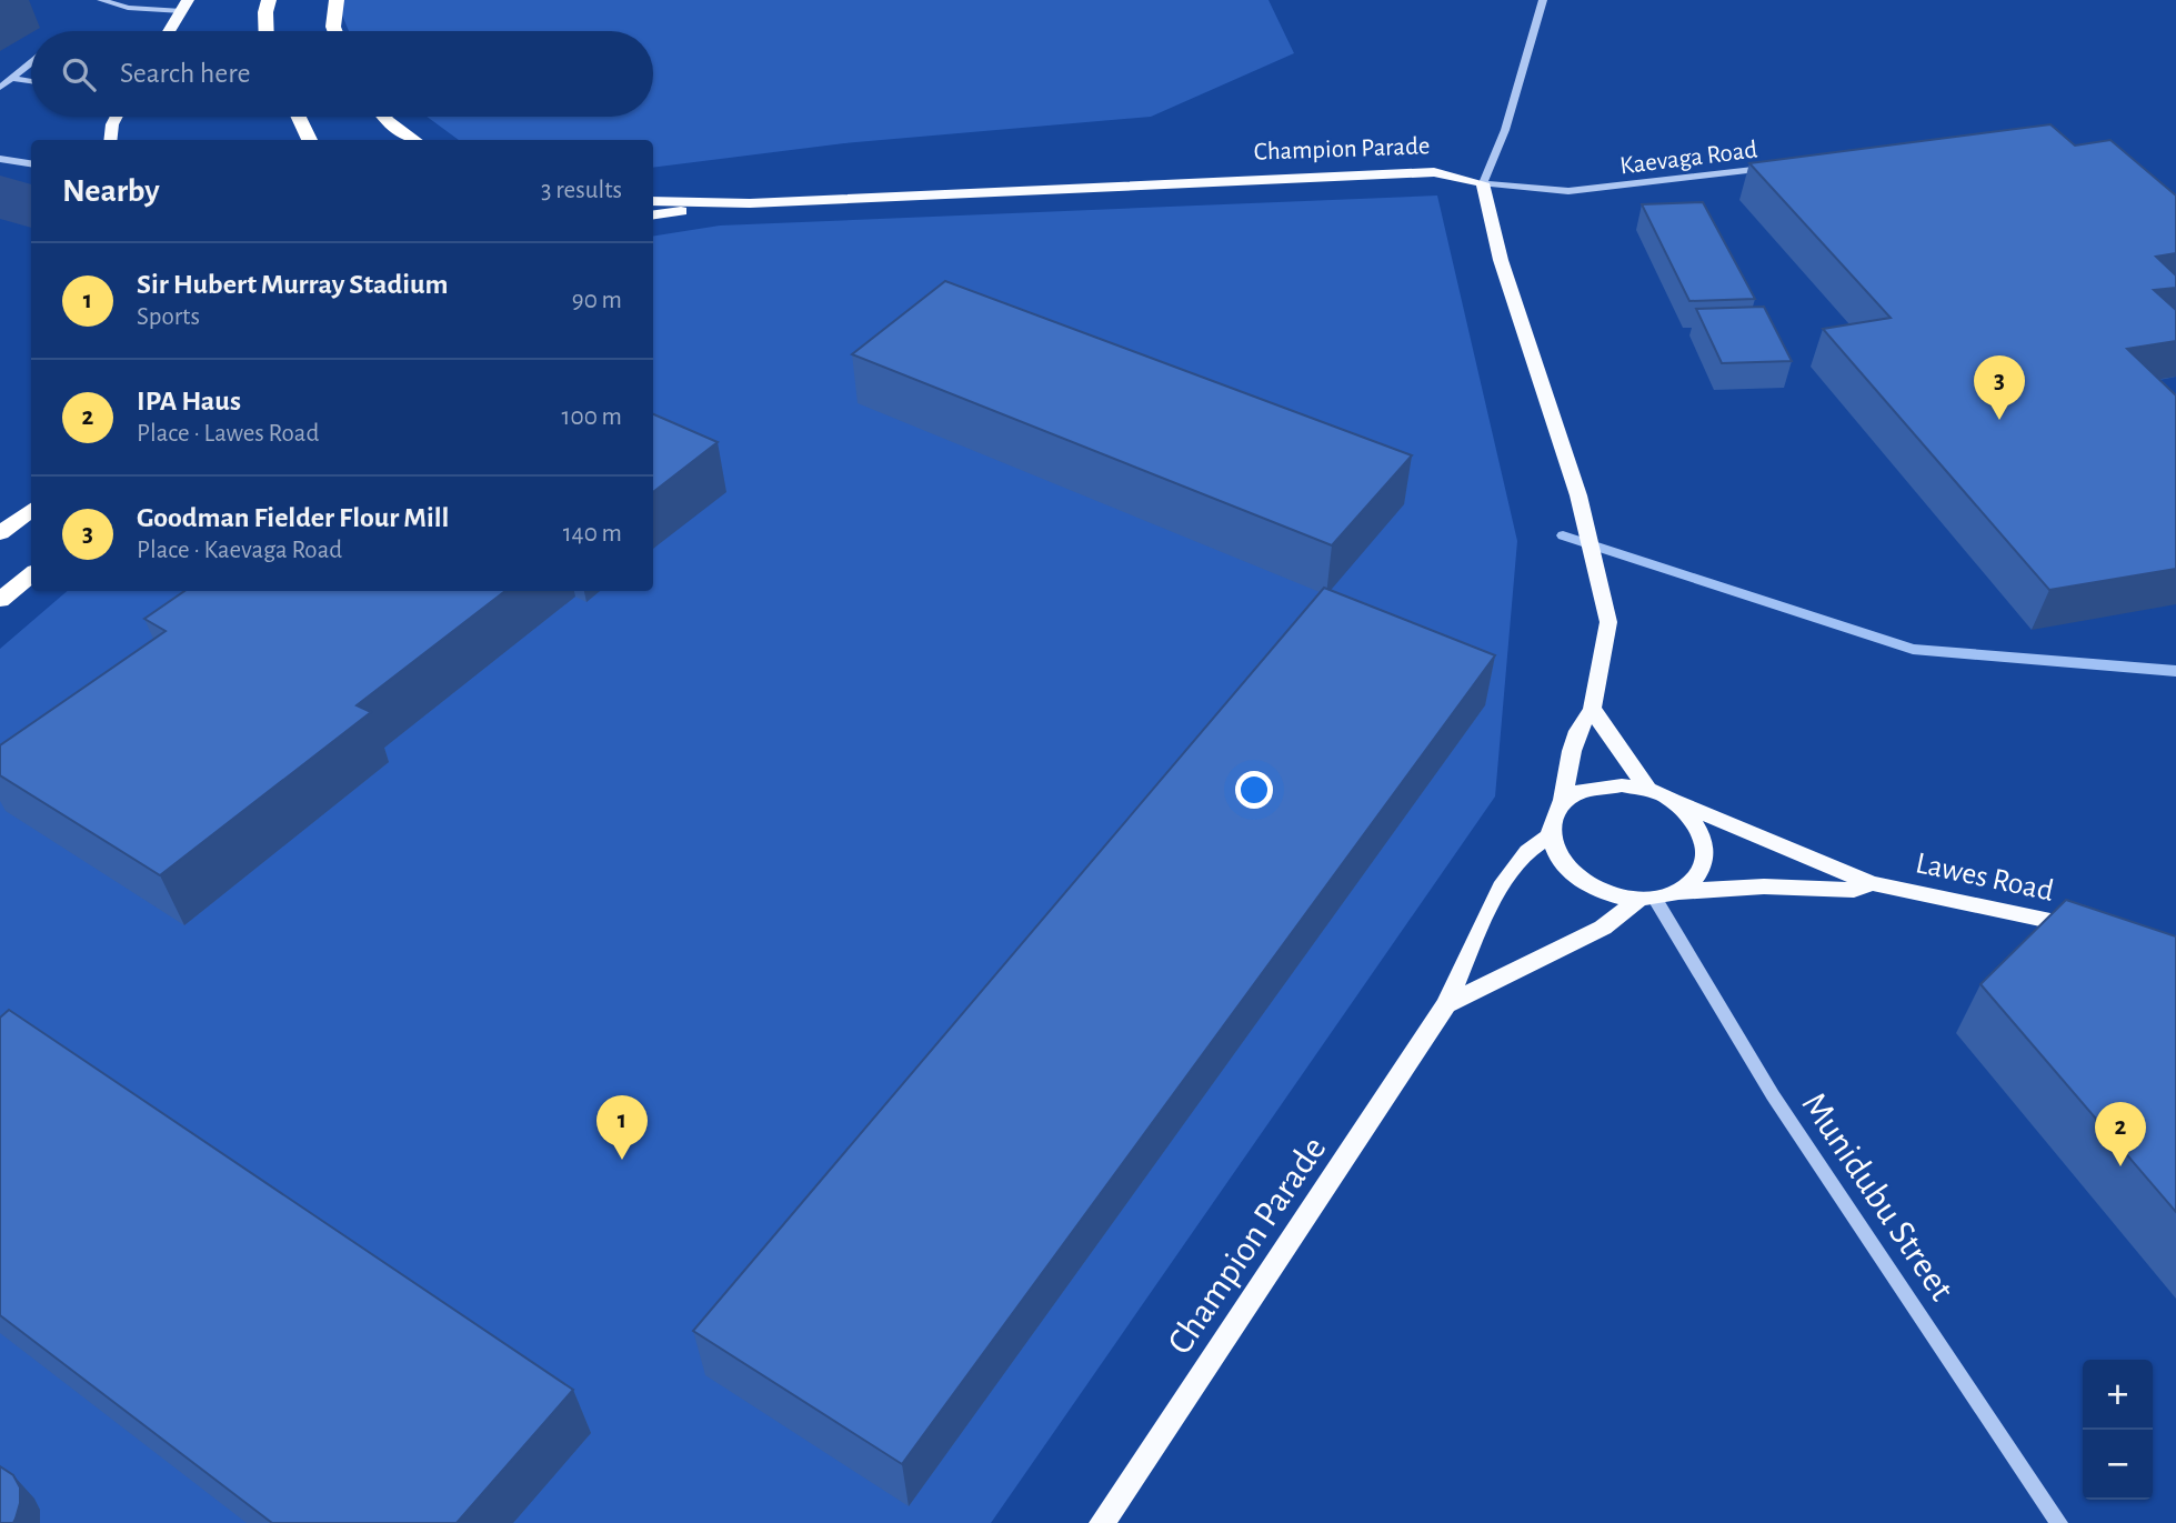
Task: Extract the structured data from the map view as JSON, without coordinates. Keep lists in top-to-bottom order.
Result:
{
  "streets": {
    "main road": ["Champion Parade", "Lawes Road"],
    "street": ["Kaevaga Road"],
    "lane": ["Munidubu Street"]
  },
  "crossings": [
    ["Champion Parade", "Kaevaga Road"],
    ["Champion Parade", "Lawes Road"],
    ["Champion Parade", "Munidubu Street"],
    ["Lawes Road", "Munidubu Street"]
  ],
  "page": {
    "search": "Search here",
    "heading": ["Nearby", "3 results"],
    "list": [
      {
        "mark": "1",
        "name": "Sir Hubert Murray Stadium",
        "note": "Sports",
        "value": "90 m"
      },
      {
        "mark": "2",
        "name": "IPA Haus",
        "note": "Place · Lawes Road",
        "value": "100 m"
      },
      {
        "mark": "3",
        "name": "Goodman Fielder Flour Mill",
        "note": "Place · Kaevaga Road",
        "value": "140 m"
      }
    ],
    "pins": ["3", "1", "2"],
    "map_buttons": ["+", "−"]
  }
}
